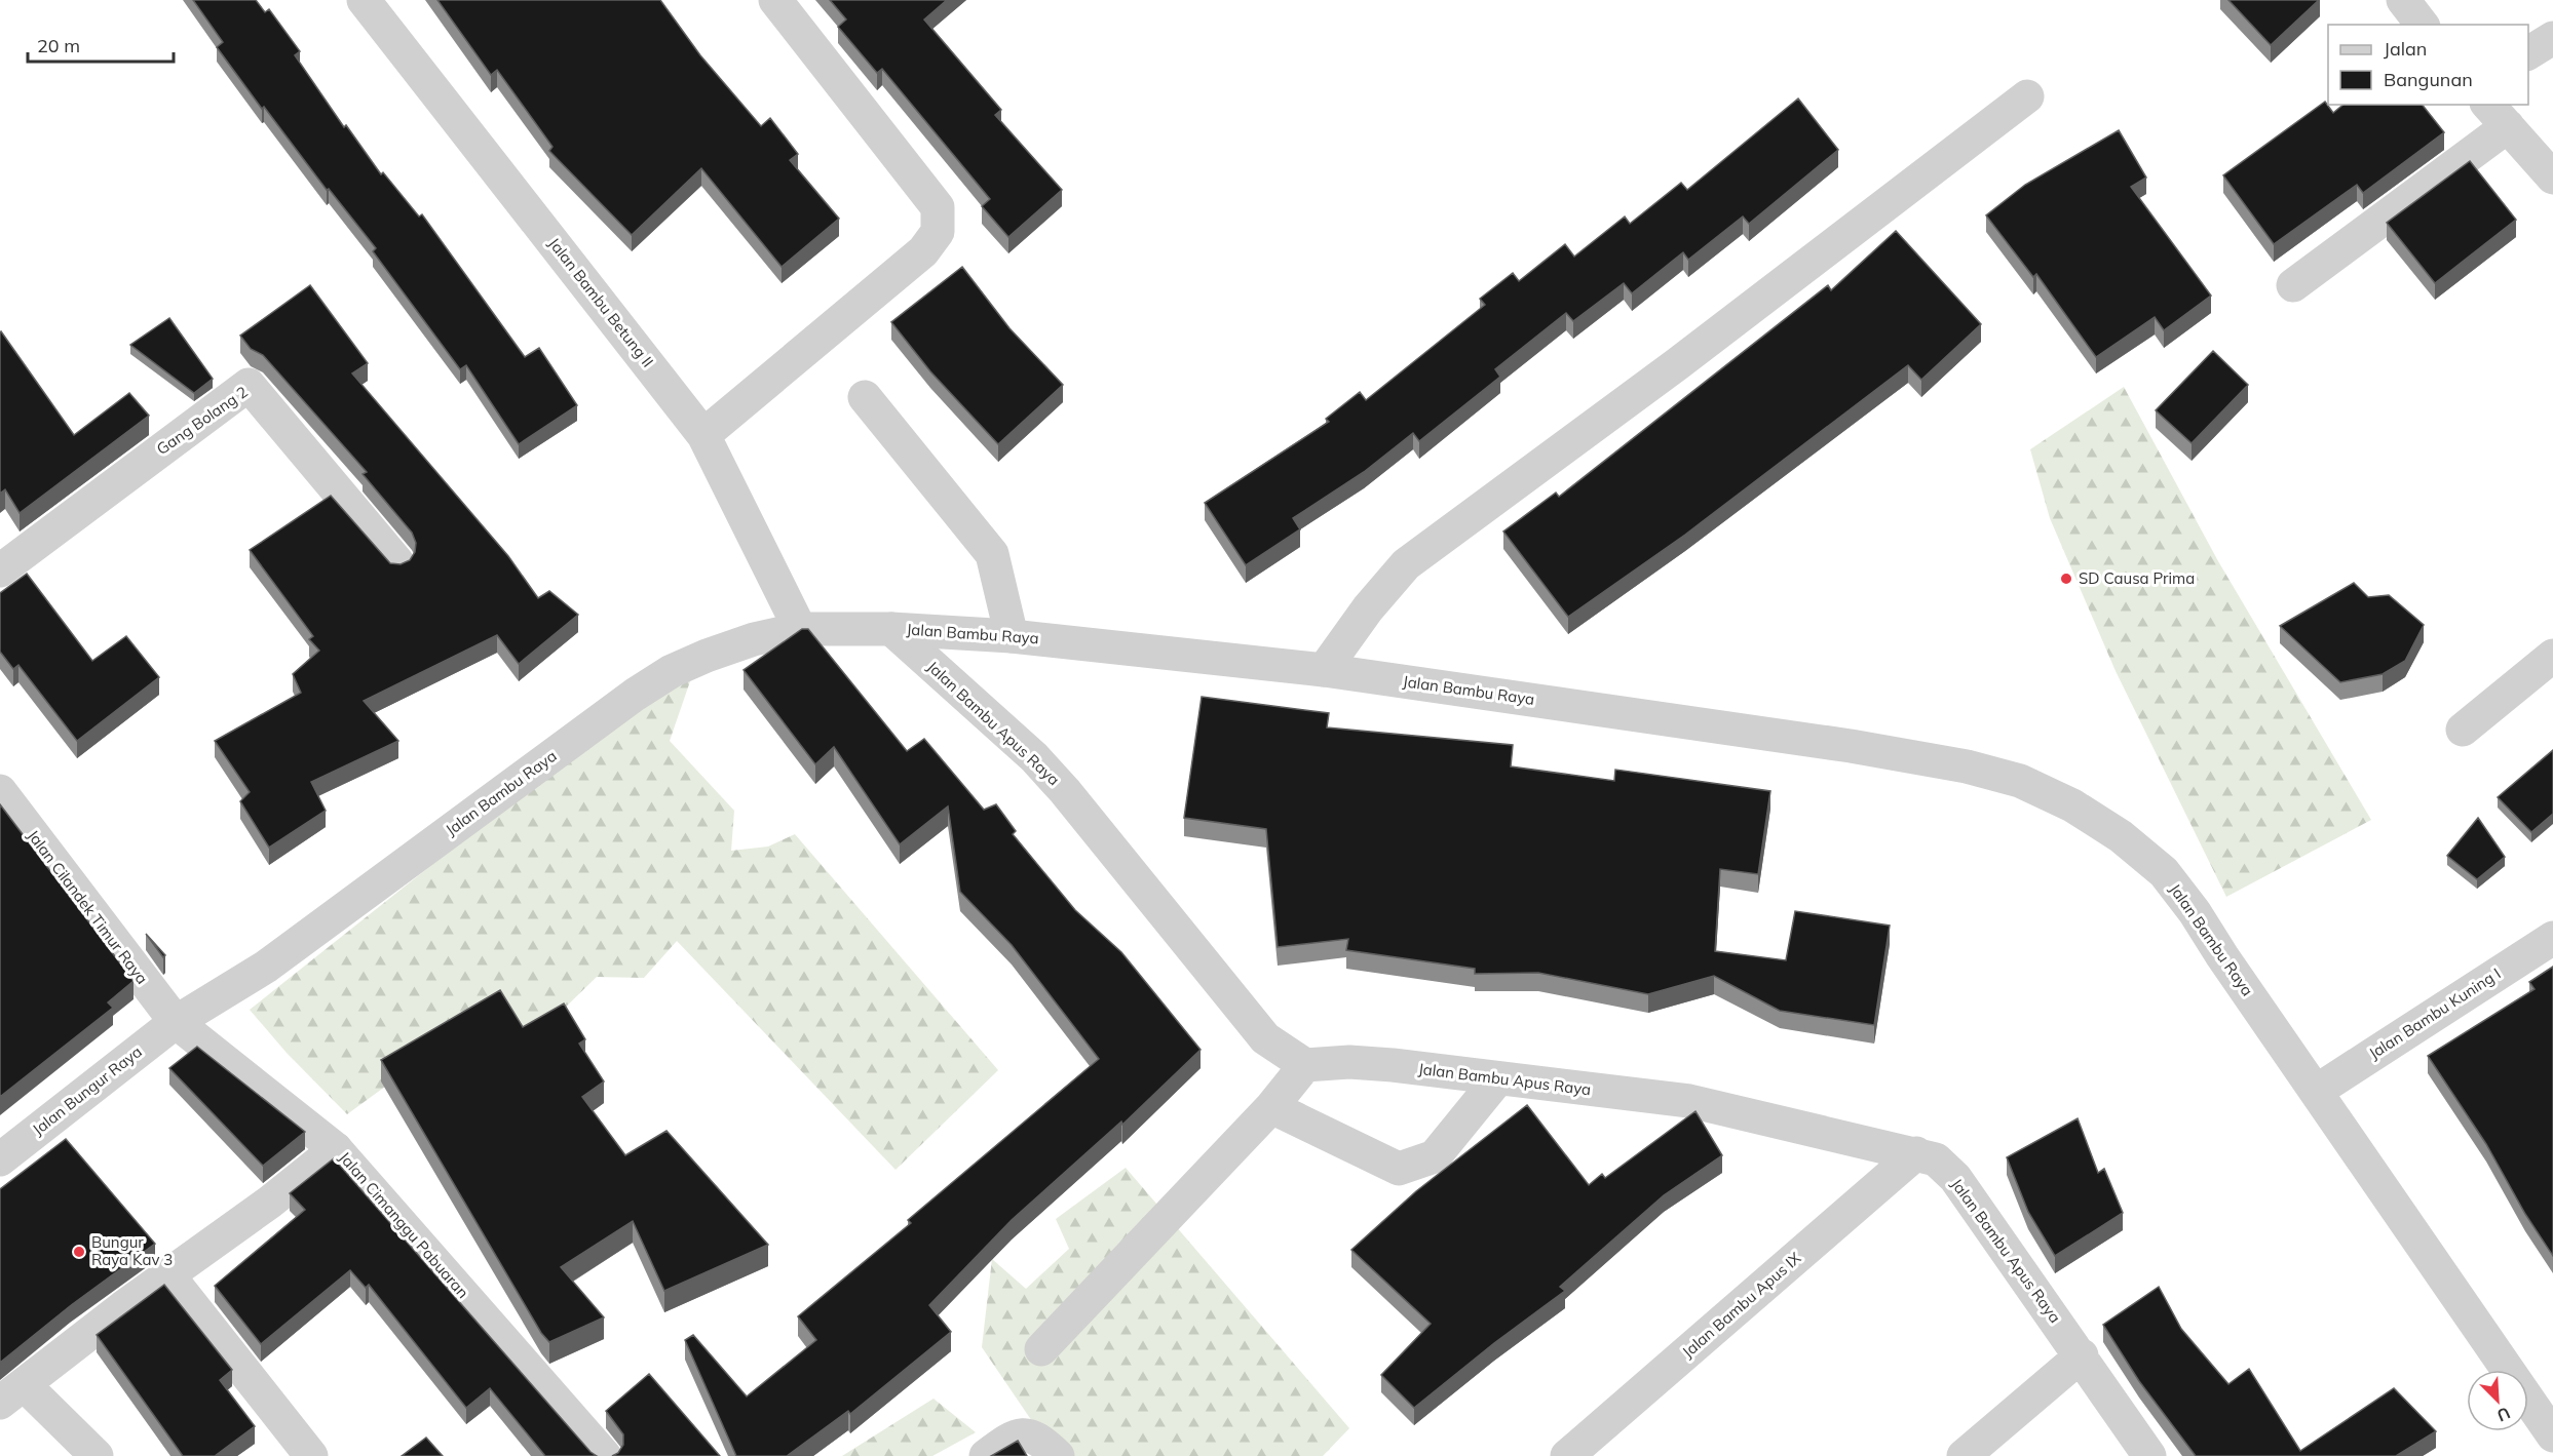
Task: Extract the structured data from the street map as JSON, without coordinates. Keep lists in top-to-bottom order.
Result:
{
  "streets": {
    "street": [
      "Jalan Bambu Betung II",
      "Gang Bolang 2",
      "Jalan Bambu Raya",
      "Jalan Bambu Apus Raya",
      "Jalan Cilandek Timur Raya",
      "Jalan Bambu Kuning I",
      "Jalan Bungur Raya",
      "Jalan Cimanggu Pabuaran",
      "Jalan Bambu Apus IX"
    ]
  },
  "crossings": [
    ["Jalan Bambu Betung II", "Jalan Bambu Raya"],
    ["Jalan Bambu Raya", "Jalan Bambu Apus Raya"],
    ["Jalan Bambu Raya", "Jalan Cilandek Timur Raya"],
    ["Jalan Bambu Raya", "Jalan Bambu Kuning I"],
    ["Jalan Bambu Raya", "Jalan Bungur Raya"],
    ["Jalan Bambu Raya", "Jalan Cimanggu Pabuaran"],
    ["Jalan Bambu Apus Raya", "Jalan Bambu Apus IX"],
    ["Jalan Cilandek Timur Raya", "Jalan Bungur Raya"],
    ["Jalan Cilandek Timur Raya", "Jalan Cimanggu Pabuaran"],
    ["Jalan Bungur Raya", "Jalan Cimanggu Pabuaran"]
  ],
  "places": ["SD Causa Prima", "Bungur Raya Kav 3"],
  "legend": ["Jalan", "Bangunan"],
  "scale_bar": "20 m",
  "north": "bottom right"
}
